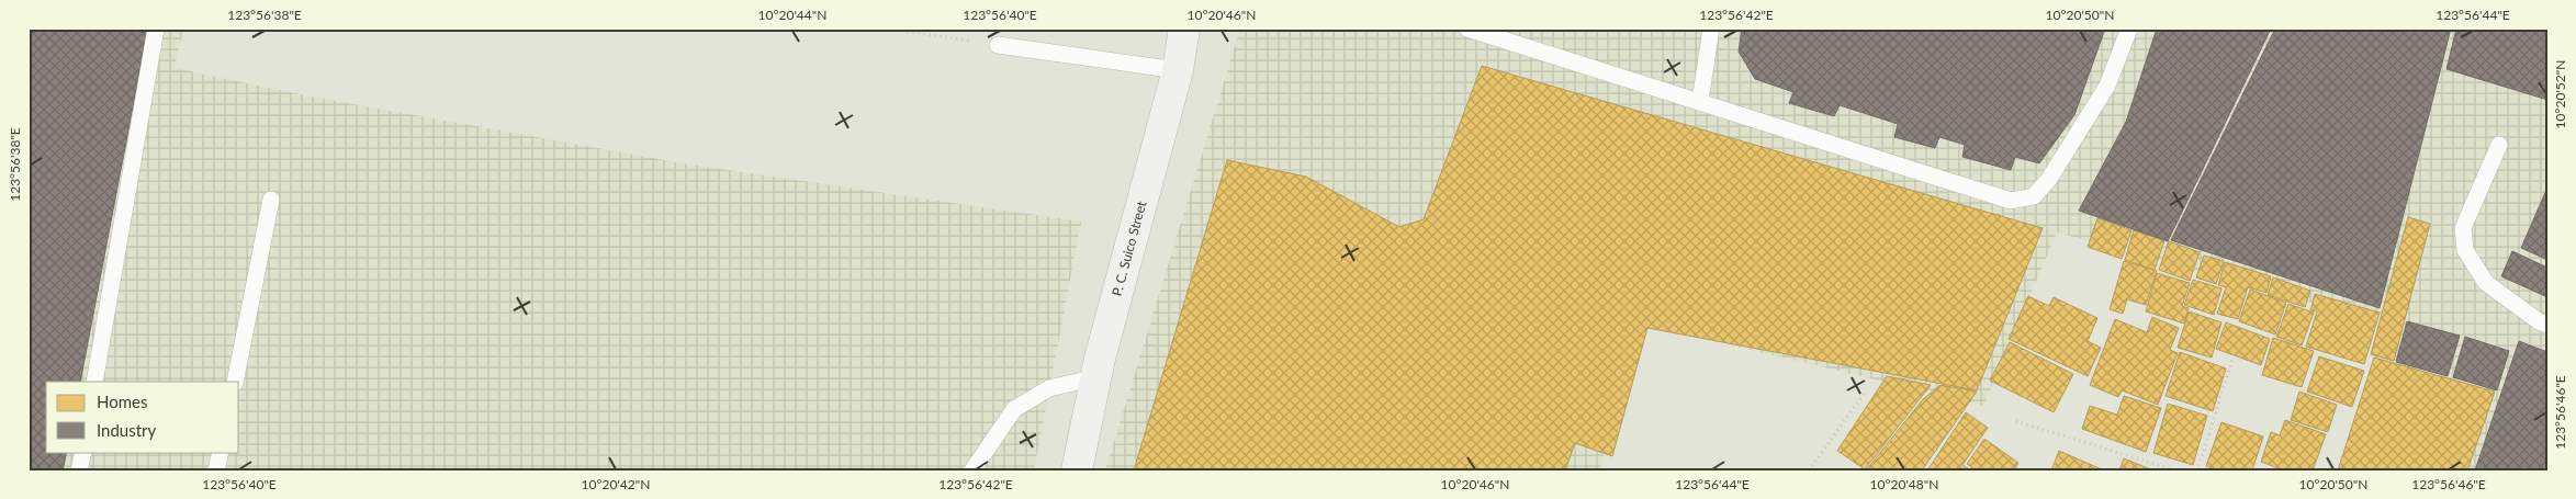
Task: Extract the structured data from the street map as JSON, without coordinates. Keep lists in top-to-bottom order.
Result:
{
  "streets": {
    "street": ["P. C. Suico Street"]
  },
  "legend": ["Homes", "Industry"],
  "coordinates": [
    "123°56'38\"E",
    "10°20'44\"N",
    "123°56'40\"E",
    "10°20'46\"N",
    "123°56'42\"E",
    "10°20'50\"N",
    "123°56'44\"E",
    "10°20'52\"N",
    "123°56'46\"E",
    "10°20'42\"N",
    "10°20'48\"N"
  ]
}
